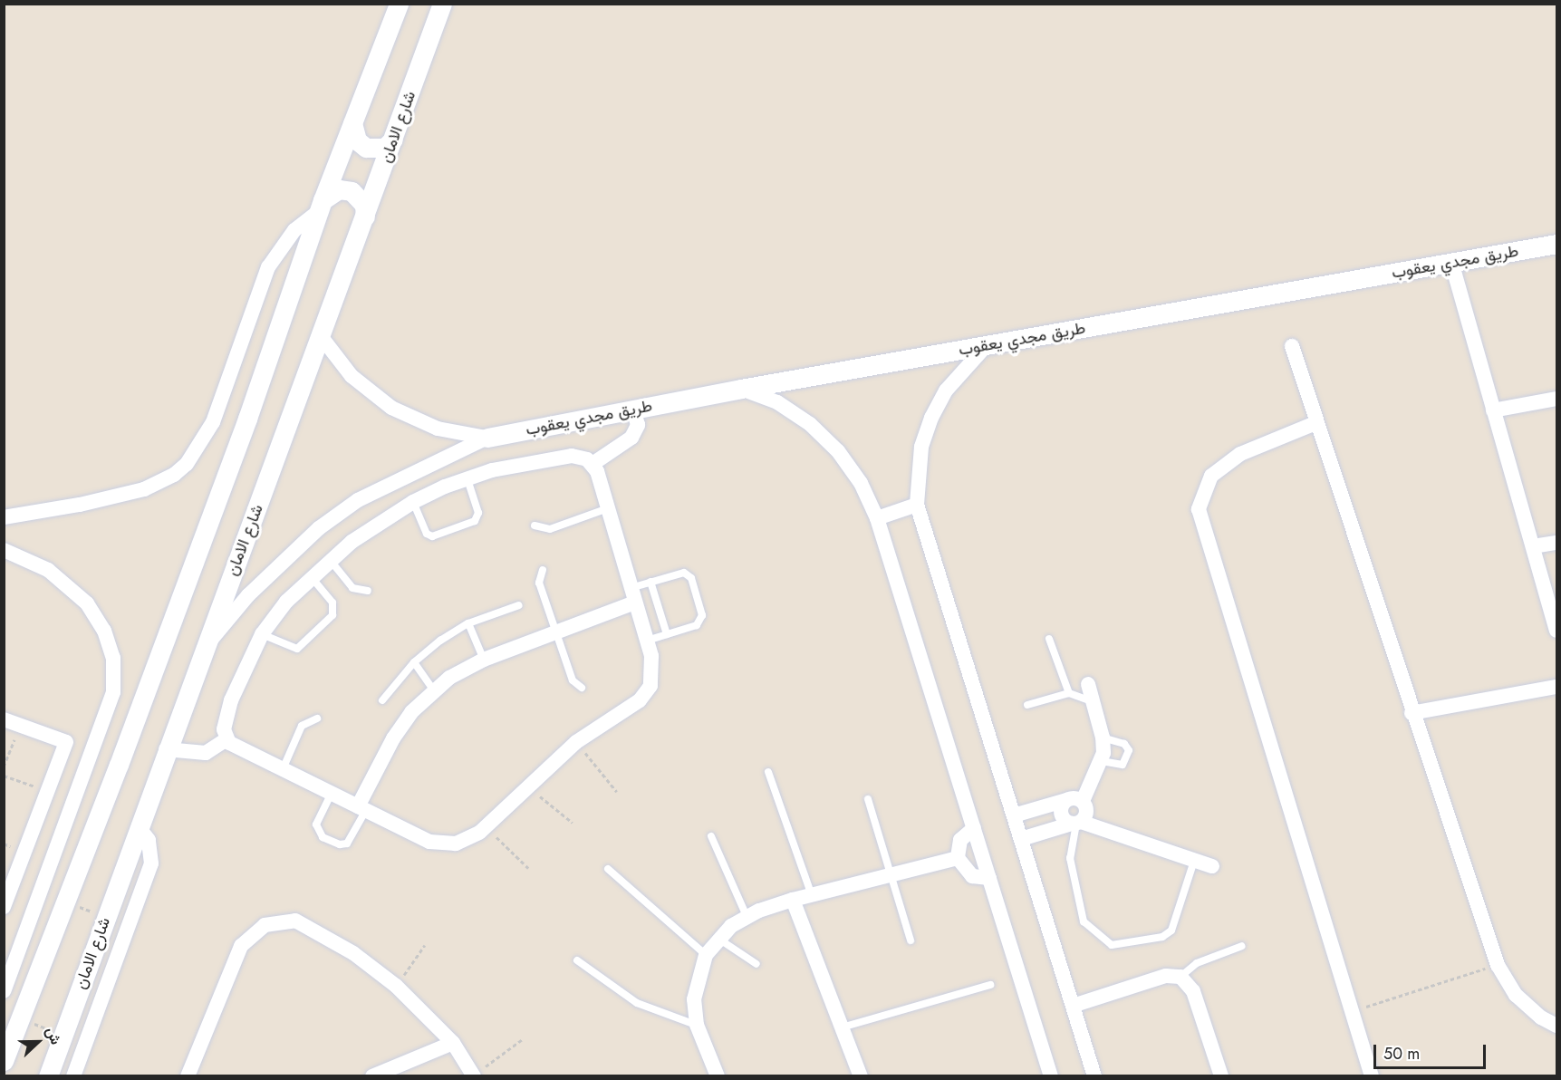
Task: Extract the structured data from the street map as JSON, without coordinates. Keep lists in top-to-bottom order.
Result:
{
  "streets": {
    "street": ["شارع الامان", "طريق مجدي يعقوب"]
  },
  "crossings": [
    ["شارع الامان", "طريق مجدي يعقوب"]
  ],
  "scale_bar": "50 m",
  "north": "right"
}
